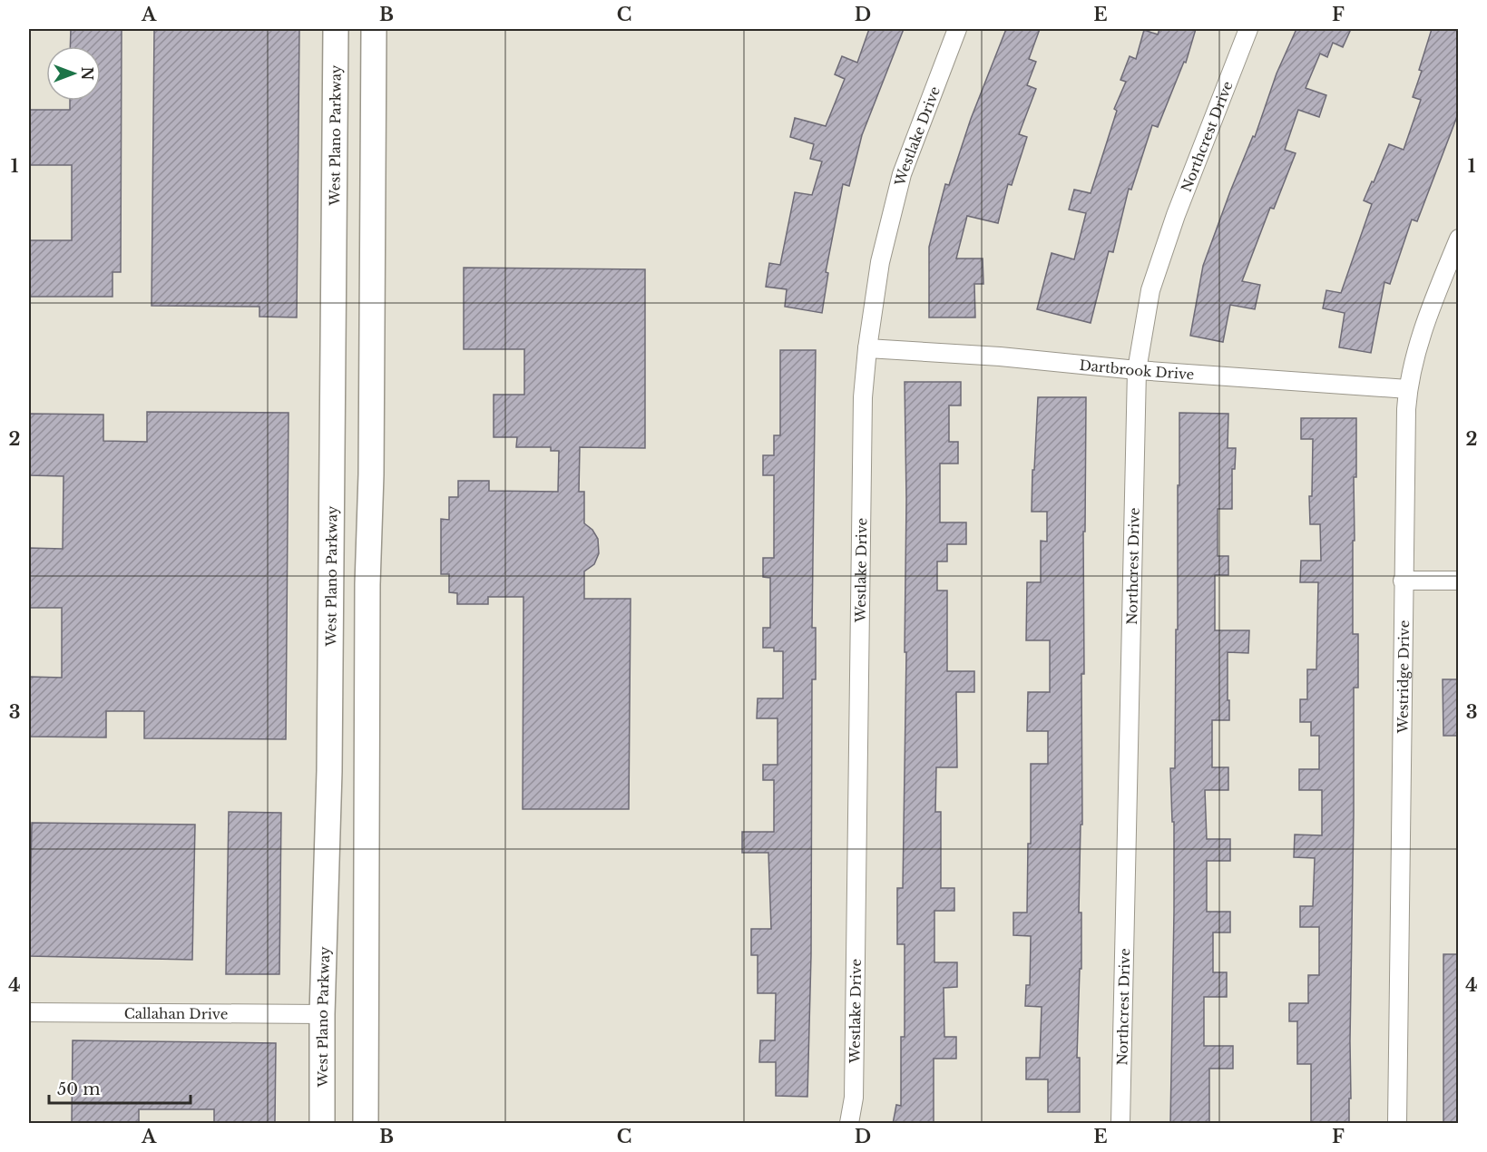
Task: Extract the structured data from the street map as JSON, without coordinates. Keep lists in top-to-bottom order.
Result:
{
  "streets": {
    "main road": ["West Plano Parkway"],
    "street": [
      "Westlake Drive",
      "Northcrest Drive",
      "Dartbrook Drive",
      "Westridge Drive",
      "Callahan Drive"
    ]
  },
  "crossings": [
    ["West Plano Parkway", "Callahan Drive"],
    ["Westlake Drive", "Dartbrook Drive"],
    ["Northcrest Drive", "Dartbrook Drive"],
    ["Dartbrook Drive", "Westridge Drive"]
  ],
  "scale_bar": "50 m",
  "north": "right",
  "grid": {
    "columns": [
      "A",
      "B",
      "C",
      "D",
      "E",
      "F"
    ],
    "rows": [
      "1",
      "2",
      "3",
      "4"
    ]
  }
}
